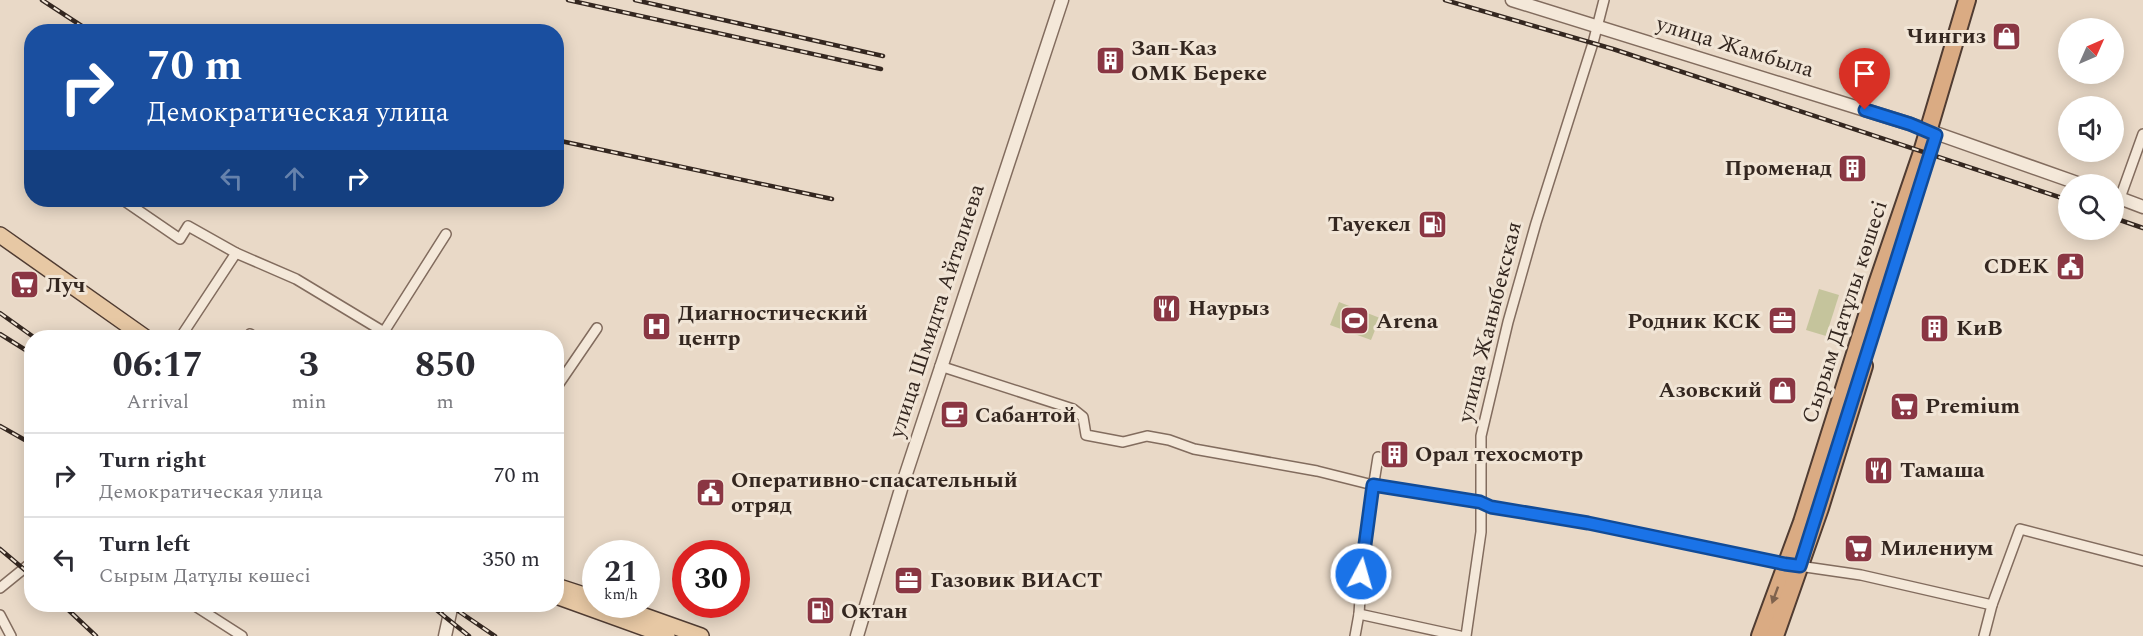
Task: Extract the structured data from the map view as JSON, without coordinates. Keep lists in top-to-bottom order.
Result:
{
  "streets": {
    "highway": ["Сырым Датұлы көшесі"],
    "street": ["улица Жамбыла", "улица Шмидта Айталиева", "улица Жаныбекская"]
  },
  "crossings": [
    ["улица Жамбыла", "Сырым Датұлы көшесі"],
    ["улица Жамбыла", "улица Жаныбекская"]
  ],
  "places": {
    "shop": ["Чингиз", "Азовский"],
    "building": [
      "Зап-Каз ОМК Береке",
      "Променад",
      "КиВ",
      "Орал техосмотр"
    ],
    "fuel station": ["Тауекел", "Октан"],
    "public building": ["CDEK", "Оперативно-спасательный отряд"],
    "supermarket": ["Луч", "Premium", "Милениум"],
    "restaurant": ["Наурыз", "Тамаша"],
    "sports": ["Arena"],
    "office": ["Родник КСК", "Газовик ВИАСТ"],
    "hospital": ["Диагностический центр"],
    "cafe": ["Сабантой"]
  },
  "north": "top right",
  "page": {
    "turn": ["70 m", "Демократическая улица"],
    "eta": [
      "06:17",
      "Arrival",
      "3",
      "min",
      "850",
      "m"
    ],
    "list": [
      {
        "name": "Turn right",
        "note": "Демократическая улица",
        "value": "70 m"
      },
      {
        "name": "Turn left",
        "note": "Сырым Датұлы көшесі",
        "value": "350 m"
      }
    ],
    "speed": "21 km/h",
    "limit": "30"
  }
}
